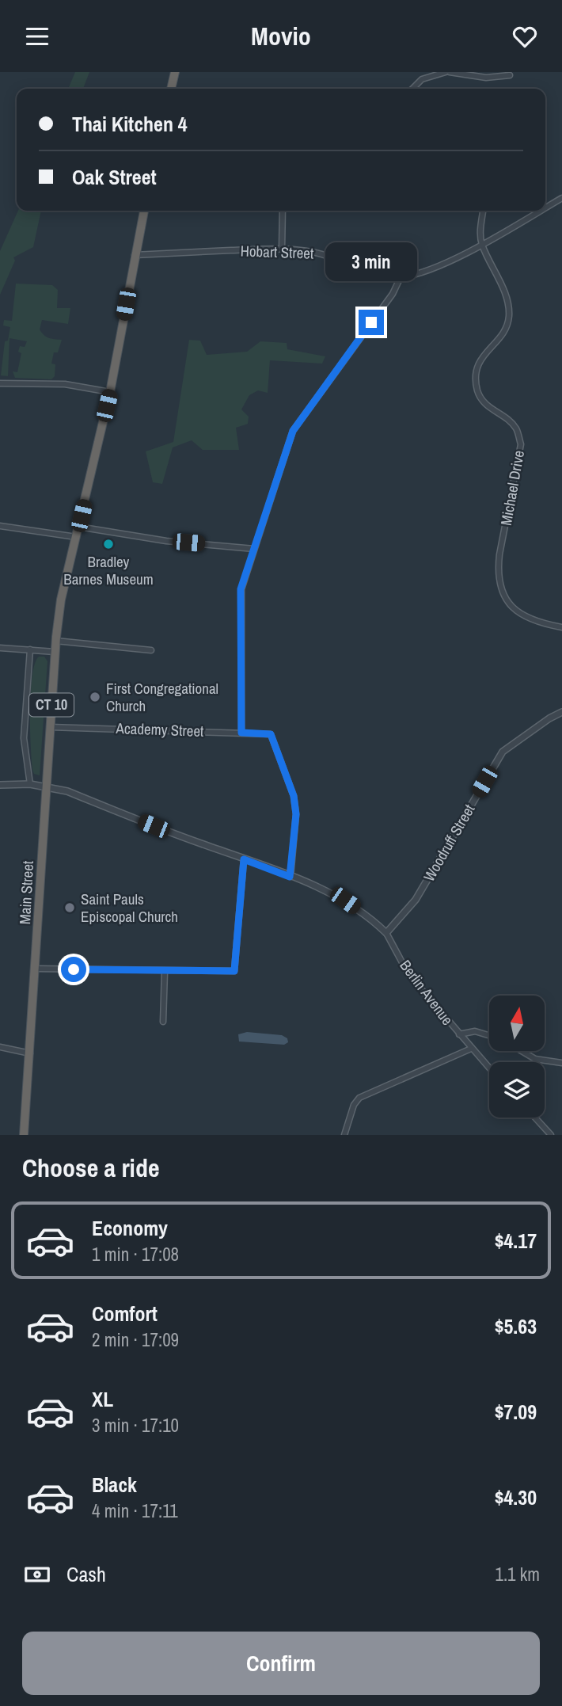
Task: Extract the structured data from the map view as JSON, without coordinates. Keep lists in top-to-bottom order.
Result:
{
  "streets": {
    "highway": ["CT 10", "Main Street"],
    "street": [
      "Hobart Street",
      "Michael Drive",
      "Academy Street",
      "Woodruff Street",
      "Berlin Avenue"
    ]
  },
  "crossings": [
    ["Hobart Street", "Michael Drive"],
    ["Hobart Street", "CT 10"],
    ["CT 10", "Main Street"],
    ["Academy Street", "Main Street"],
    ["Academy Street", "Berlin Avenue"],
    ["Woodruff Street", "Berlin Avenue"],
    ["Main Street", "Berlin Avenue"]
  ],
  "places": ["Bradley Barnes Museum", "First Congregational Church", "Saint Pauls Episcopal Church"],
  "north": "top",
  "page": {
    "header": "Movio",
    "banner": ["Thai Kitchen 4", "Oak Street"],
    "bubble": "3 min",
    "heading": "Choose a ride",
    "list": [
      {
        "name": "Economy",
        "note": "1 min · 17:08",
        "value": "$4.17"
      },
      {
        "name": "Comfort",
        "note": "2 min · 17:09",
        "value": "$5.63"
      },
      {
        "name": "XL",
        "note": "3 min · 17:10",
        "value": "$7.09"
      },
      {
        "name": "Black",
        "note": "4 min · 17:11",
        "value": "$4.30"
      }
    ],
    "pay": ["Cash", "1.1 km"],
    "buttons": "Confirm"
  }
}
